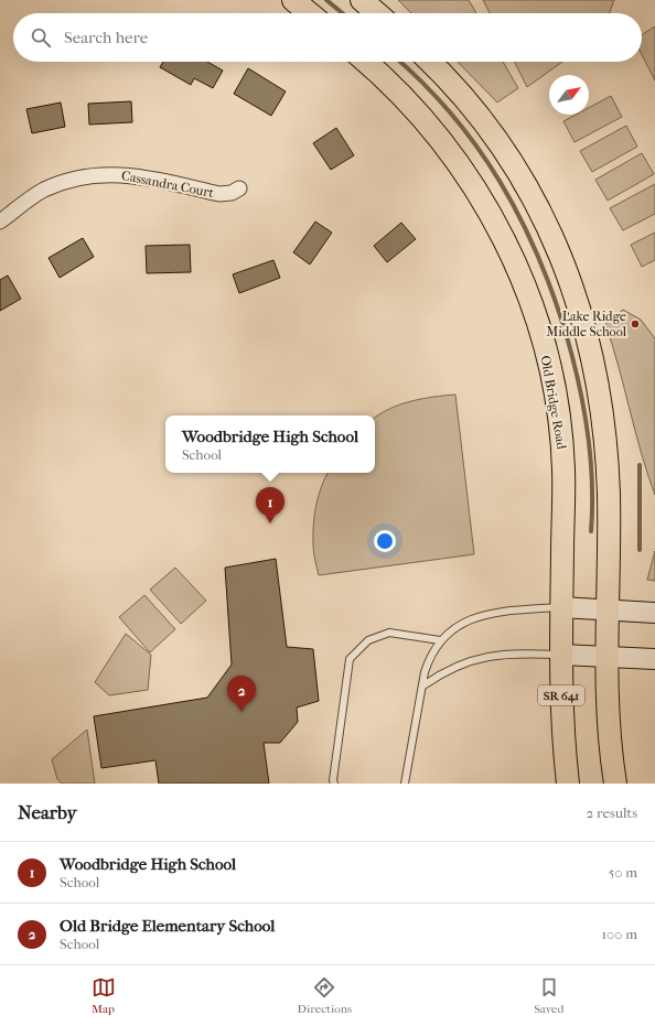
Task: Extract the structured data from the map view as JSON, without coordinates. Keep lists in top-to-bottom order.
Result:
{
  "streets": {
    "main road": ["Old Bridge Road", "SR 641"],
    "street": ["Cassandra Court"]
  },
  "places": ["Lake Ridge Middle School"],
  "north": "top right",
  "page": {
    "search": "Search here",
    "popup": ["Woodbridge High School", "School"],
    "pins": ["1", "2"],
    "heading": ["Nearby", "2 results"],
    "list": [
      {
        "mark": "1",
        "name": "Woodbridge High School",
        "note": "School",
        "value": "50 m"
      },
      {
        "mark": "2",
        "name": "Old Bridge Elementary School",
        "note": "School",
        "value": "100 m"
      }
    ],
    "nav": ["Map", "Directions", "Saved"]
  }
}
